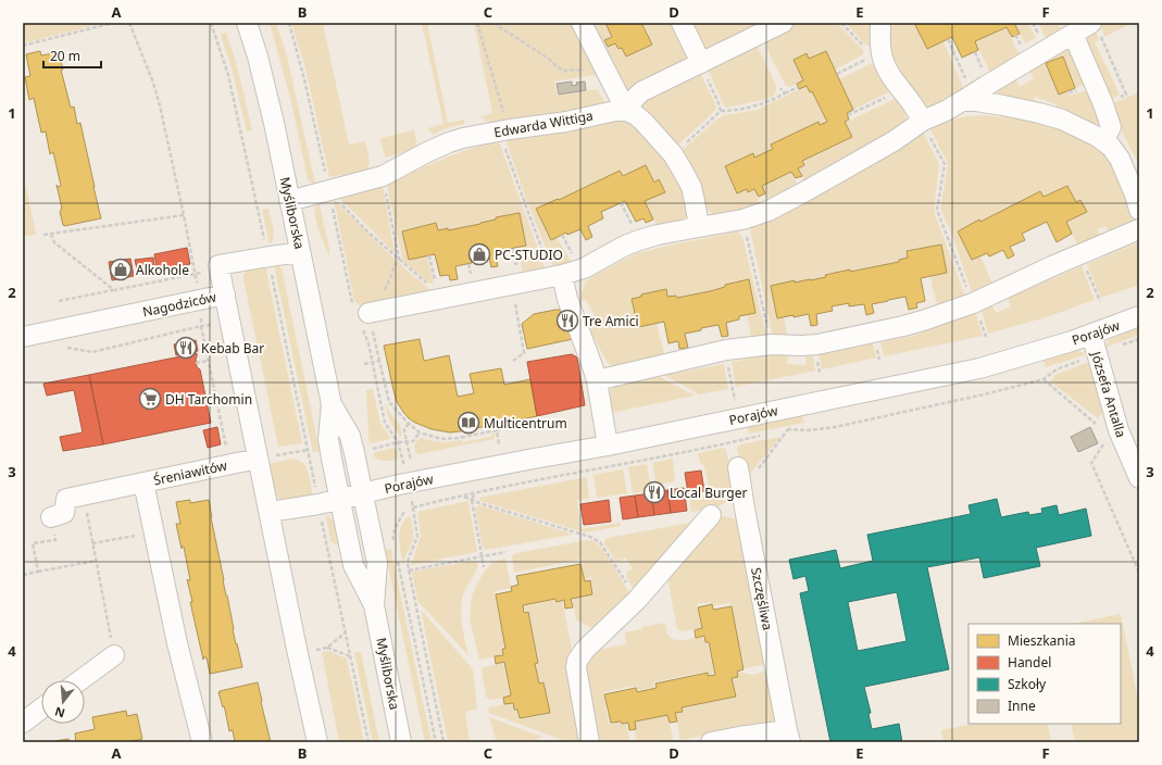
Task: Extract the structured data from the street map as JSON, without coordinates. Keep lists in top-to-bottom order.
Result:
{
  "streets": {
    "street": [
      "Edwarda Wittiga",
      "Myśliborska",
      "Nagodziców",
      "Porajów",
      "Józsefa Antalla",
      "Śreniawitów",
      "Szczęśliwa"
    ]
  },
  "crossings": [
    ["Edwarda Wittiga", "Myśliborska"],
    ["Myśliborska", "Porajów"],
    ["Porajów", "Józsefa Antalla"]
  ],
  "places": {
    "shop": ["PC-STUDIO", "Alkohole"],
    "restaurant": ["Tre Amici", "Kebab Bar", "Local Burger"],
    "supermarket": ["DH Tarchomin"],
    "library": ["Multicentrum"]
  },
  "legend": [
    "Mieszkania",
    "Handel",
    "Szkoły",
    "Inne"
  ],
  "scale_bar": "20 m",
  "north": "bottom",
  "grid": {
    "columns": [
      "A",
      "B",
      "C",
      "D",
      "E",
      "F"
    ],
    "rows": [
      "1",
      "2",
      "3",
      "4"
    ]
  }
}
